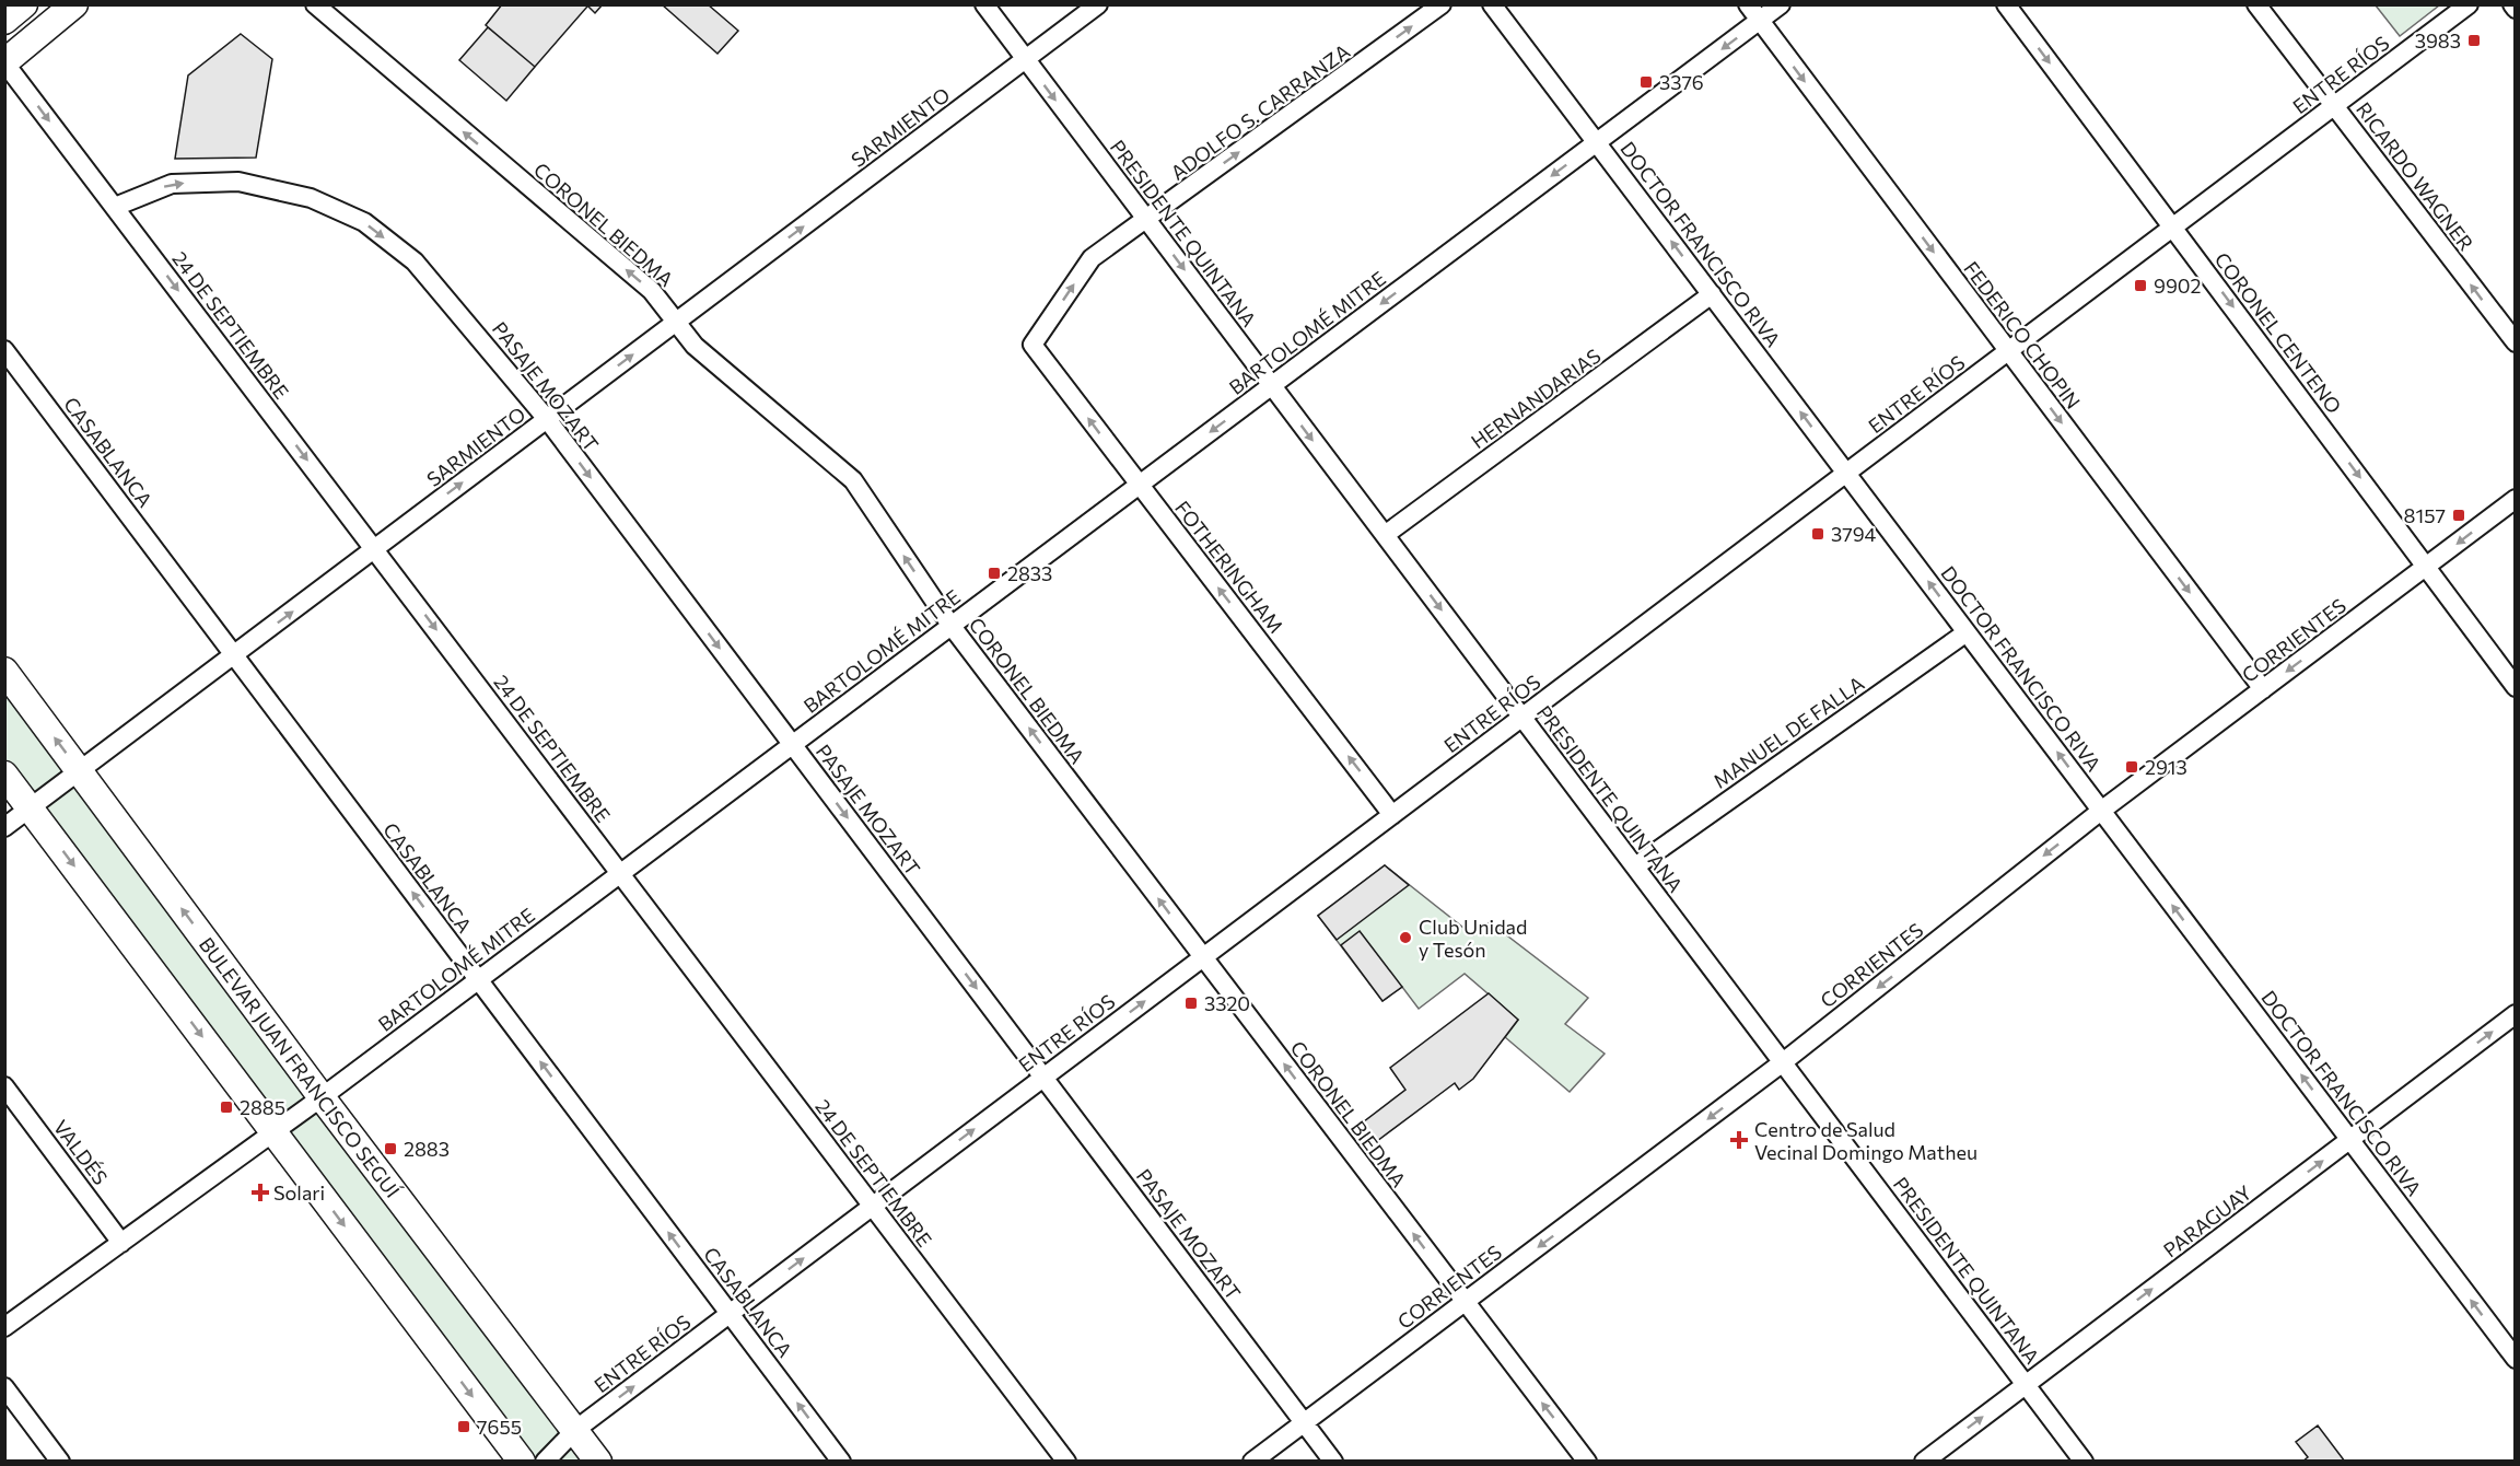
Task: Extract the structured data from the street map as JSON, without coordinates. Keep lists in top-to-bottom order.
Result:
{
  "streets": {
    "main road": ["BULEVAR JUAN FRANCISCO SEGUÍ"],
    "street": [
      "ENTRE RÍOS",
      "ADOLFO S. CARRANZA",
      "SARMIENTO",
      "RICARDO WAGNER",
      "CORONEL BIEDMA",
      "PRESIDENTE QUINTANA",
      "DOCTOR FRANCISCO RIVA",
      "24 DE SEPTIEMBRE",
      "BARTOLOMÉ MITRE",
      "CORONEL CENTENO",
      "FEDERICO CHOPIN",
      "PASAJE MOZART",
      "HERNANDARIAS",
      "CASABLANCA",
      "FOTHERINGHAM",
      "CORRIENTES",
      "MANUEL DE FALLA",
      "VALDÉS",
      "PARAGUAY"
    ]
  },
  "crossings": [
    ["ENTRE RÍOS", "RICARDO WAGNER"],
    ["ENTRE RÍOS", "CORONEL BIEDMA"],
    ["ENTRE RÍOS", "PRESIDENTE QUINTANA"],
    ["ENTRE RÍOS", "DOCTOR FRANCISCO RIVA"],
    ["ENTRE RÍOS", "24 DE SEPTIEMBRE"],
    ["ENTRE RÍOS", "CORONEL CENTENO"],
    ["ENTRE RÍOS", "FEDERICO CHOPIN"],
    ["ENTRE RÍOS", "PASAJE MOZART"],
    ["ENTRE RÍOS", "CASABLANCA"],
    ["ENTRE RÍOS", "FOTHERINGHAM"],
    ["ENTRE RÍOS", "BULEVAR JUAN FRANCISCO SEGUÍ"],
    ["ADOLFO S. CARRANZA", "PRESIDENTE QUINTANA"],
    ["ADOLFO S. CARRANZA", "FOTHERINGHAM"],
    ["SARMIENTO", "CORONEL BIEDMA"],
    ["SARMIENTO", "PRESIDENTE QUINTANA"],
    ["SARMIENTO", "24 DE SEPTIEMBRE"],
    ["SARMIENTO", "PASAJE MOZART"],
    ["SARMIENTO", "CASABLANCA"],
    ["SARMIENTO", "BULEVAR JUAN FRANCISCO SEGUÍ"],
    ["CORONEL BIEDMA", "BARTOLOMÉ MITRE"],
    ["CORONEL BIEDMA", "CORRIENTES"],
    ["PRESIDENTE QUINTANA", "BARTOLOMÉ MITRE"],
    ["PRESIDENTE QUINTANA", "HERNANDARIAS"],
    ["PRESIDENTE QUINTANA", "CORRIENTES"],
    ["PRESIDENTE QUINTANA", "MANUEL DE FALLA"],
    ["PRESIDENTE QUINTANA", "PARAGUAY"],
    ["DOCTOR FRANCISCO RIVA", "BARTOLOMÉ MITRE"],
    ["DOCTOR FRANCISCO RIVA", "HERNANDARIAS"],
    ["DOCTOR FRANCISCO RIVA", "CORRIENTES"],
    ["DOCTOR FRANCISCO RIVA", "MANUEL DE FALLA"],
    ["DOCTOR FRANCISCO RIVA", "PARAGUAY"],
    ["24 DE SEPTIEMBRE", "BARTOLOMÉ MITRE"],
    ["24 DE SEPTIEMBRE", "PASAJE MOZART"],
    ["BARTOLOMÉ MITRE", "FEDERICO CHOPIN"],
    ["BARTOLOMÉ MITRE", "PASAJE MOZART"],
    ["BARTOLOMÉ MITRE", "CASABLANCA"],
    ["BARTOLOMÉ MITRE", "FOTHERINGHAM"],
    ["BARTOLOMÉ MITRE", "BULEVAR JUAN FRANCISCO SEGUÍ"],
    ["BARTOLOMÉ MITRE", "VALDÉS"],
    ["CORONEL CENTENO", "CORRIENTES"],
    ["FEDERICO CHOPIN", "CORRIENTES"],
    ["PASAJE MOZART", "CORRIENTES"]
  ],
  "one_way": [
    "ADOLFO S. CARRANZA",
    "SARMIENTO",
    "RICARDO WAGNER",
    "CORONEL BIEDMA",
    "PRESIDENTE QUINTANA",
    "DOCTOR FRANCISCO RIVA",
    "24 DE SEPTIEMBRE",
    "CORONEL CENTENO",
    "FEDERICO CHOPIN",
    "PASAJE MOZART",
    "CASABLANCA",
    "FOTHERINGHAM",
    "CORRIENTES",
    "PARAGUAY"
  ],
  "places": {
    "transit": [
      "3983",
      "3376",
      "9902",
      "8157",
      "3794",
      "2833",
      "2913",
      "3320",
      "2885",
      "2883",
      "7655"
    ],
    "other": ["Club Unidad y Tesón"],
    "health": ["Centro de Salud Vecinal Domingo Matheu", "Solari"]
  }
}
